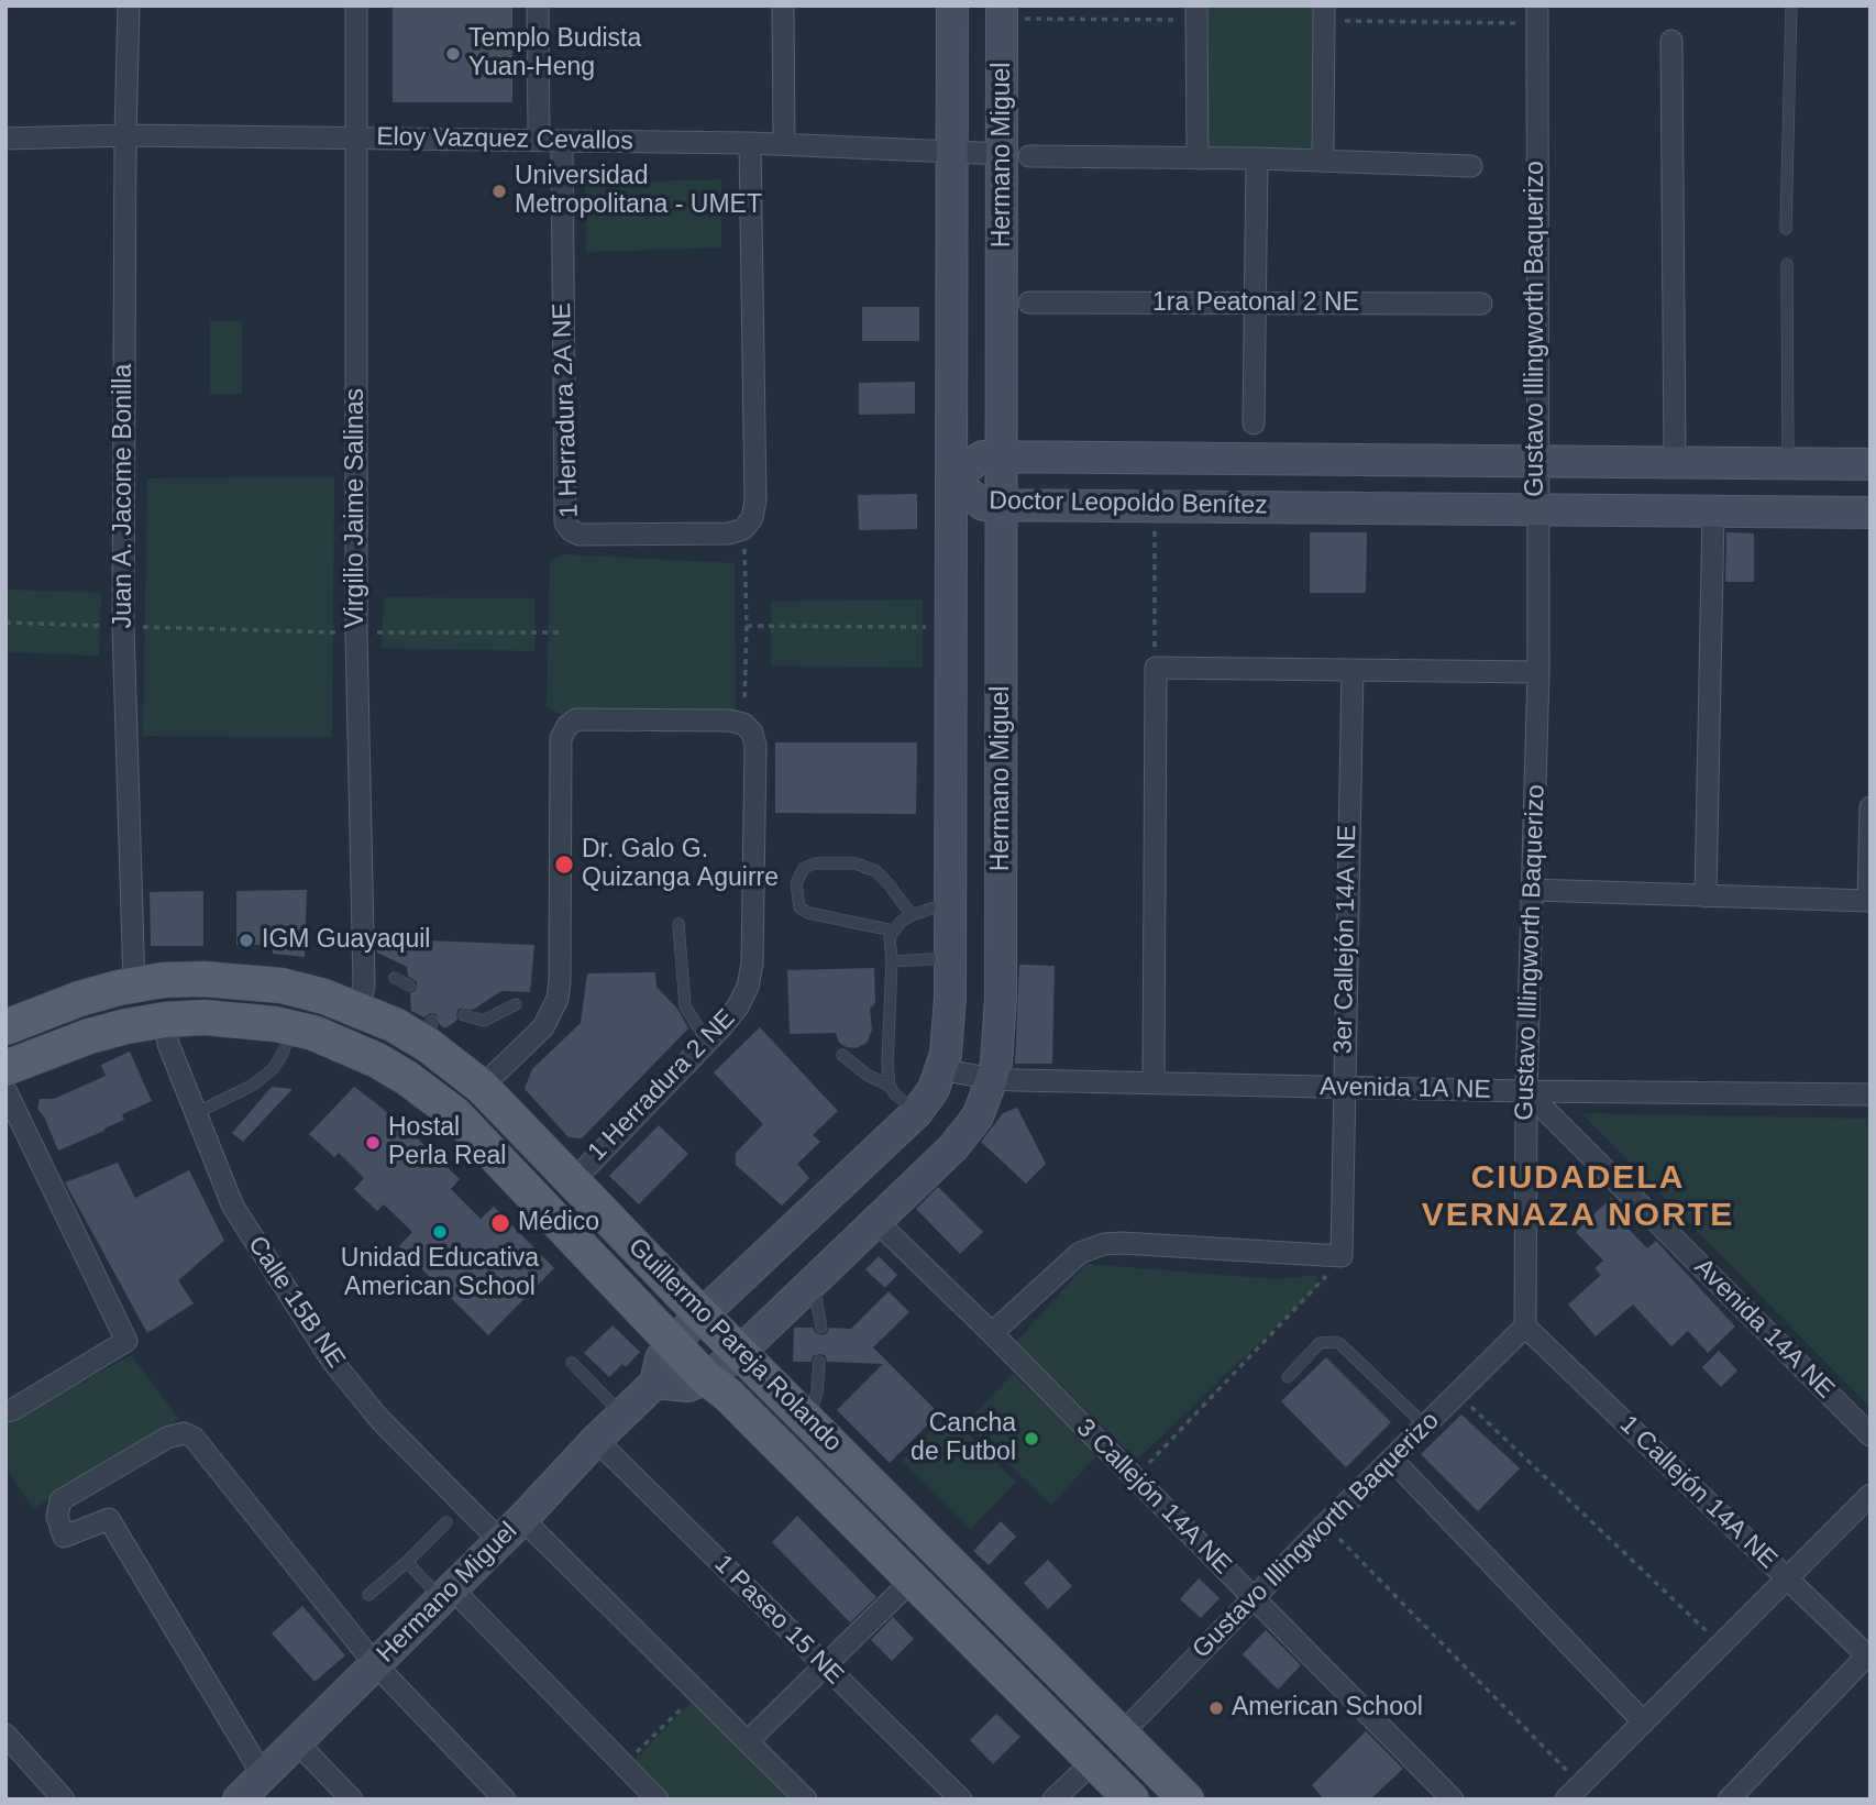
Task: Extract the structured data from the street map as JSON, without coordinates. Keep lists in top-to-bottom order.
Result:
{
  "streets": {
    "main road": ["Guillermo Pareja Rolando"],
    "street": [
      "Eloy Vazquez Cevallos",
      "Hermano Miguel",
      "1ra Peatonal 2 NE",
      "Gustavo Illingworth Baquerizo",
      "1 Herradura 2A NE",
      "Juan A. Jacome Bonilla",
      "Doctor Leopoldo Benítez",
      "Virgilio Jaime Salinas",
      "3er Callejón 14A NE",
      "1 Herradura 2 NE",
      "Avenida 1A NE",
      "Calle 15B NE",
      "Avenida 14A NE",
      "1 Callejón 14A NE",
      "3 Callejón 14A NE",
      "1 Paseo 15 NE"
    ]
  },
  "crossings": [
    ["Eloy Vazquez Cevallos", "Hermano Miguel"],
    ["Eloy Vazquez Cevallos", "1 Herradura 2A NE"],
    ["Eloy Vazquez Cevallos", "Juan A. Jacome Bonilla"],
    ["Eloy Vazquez Cevallos", "Virgilio Jaime Salinas"],
    ["Hermano Miguel", "Doctor Leopoldo Benítez"],
    ["Hermano Miguel", "Avenida 1A NE"],
    ["Hermano Miguel", "Calle 15B NE"],
    ["Hermano Miguel", "Guillermo Pareja Rolando"],
    ["Hermano Miguel", "1 Paseo 15 NE"],
    ["Gustavo Illingworth Baquerizo", "Doctor Leopoldo Benítez"],
    ["Gustavo Illingworth Baquerizo", "Avenida 1A NE"],
    ["Gustavo Illingworth Baquerizo", "Avenida 14A NE"],
    ["Gustavo Illingworth Baquerizo", "Guillermo Pareja Rolando"],
    ["Gustavo Illingworth Baquerizo", "1 Callejón 14A NE"],
    ["Gustavo Illingworth Baquerizo", "3 Callejón 14A NE"],
    ["Juan A. Jacome Bonilla", "Guillermo Pareja Rolando"],
    ["Virgilio Jaime Salinas", "Guillermo Pareja Rolando"],
    ["3er Callejón 14A NE", "Avenida 1A NE"],
    ["1 Herradura 2 NE", "Guillermo Pareja Rolando"],
    ["Avenida 1A NE", "Avenida 14A NE"],
    ["Calle 15B NE", "Guillermo Pareja Rolando"]
  ],
  "districts": ["CIUDADELA VERNAZA NORTE"],
  "places": [
    "Templo Budista Yuan-Heng",
    "Universidad Metropolitana - UMET",
    "Dr. Galo G. Quizanga Aguirre",
    "IGM Guayaquil",
    "Hostal Perla Real",
    "Médico",
    "Unidad Educativa American School",
    "Cancha de Futbol",
    "American School"
  ]
}
